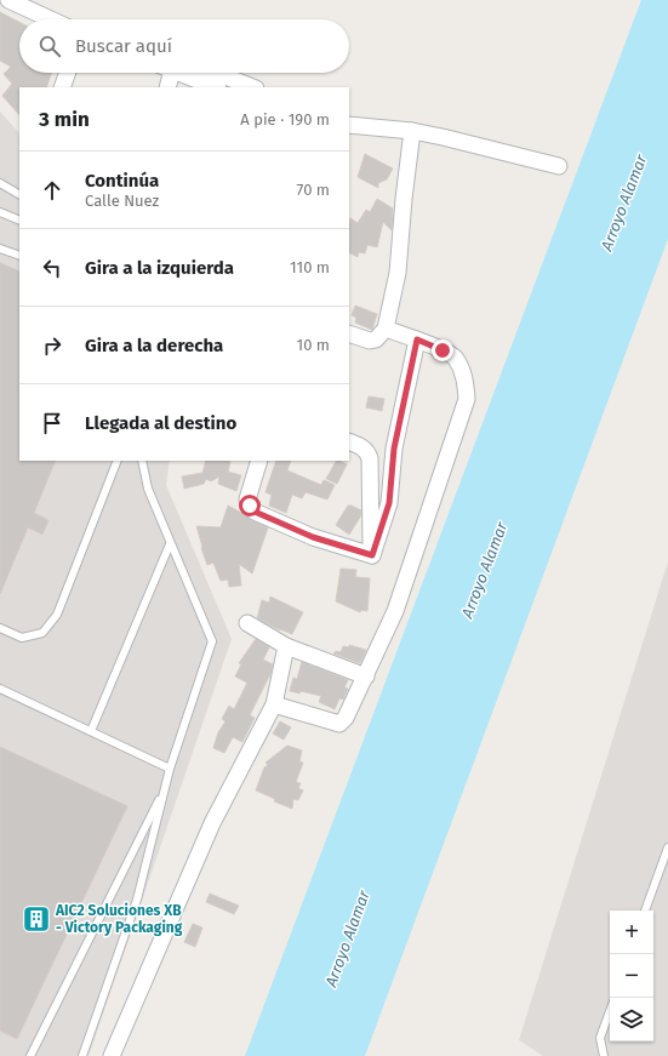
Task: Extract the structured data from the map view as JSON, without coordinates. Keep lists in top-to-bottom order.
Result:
{
  "water": ["Arroyo Alamar"],
  "places": {
    "building": ["AIC2 Soluciones XB - Victory Packaging"]
  },
  "page": {
    "search": "Buscar aquí",
    "heading": ["3 min", "A pie · 190 m"],
    "list": [
      ["Continúa", "Calle Nuez", "70 m"],
      ["Gira a la izquierda", "110 m"],
      ["Gira a la derecha", "10 m"],
      "Llegada al destino"
    ],
    "map_buttons": ["+", "−"]
  }
}
